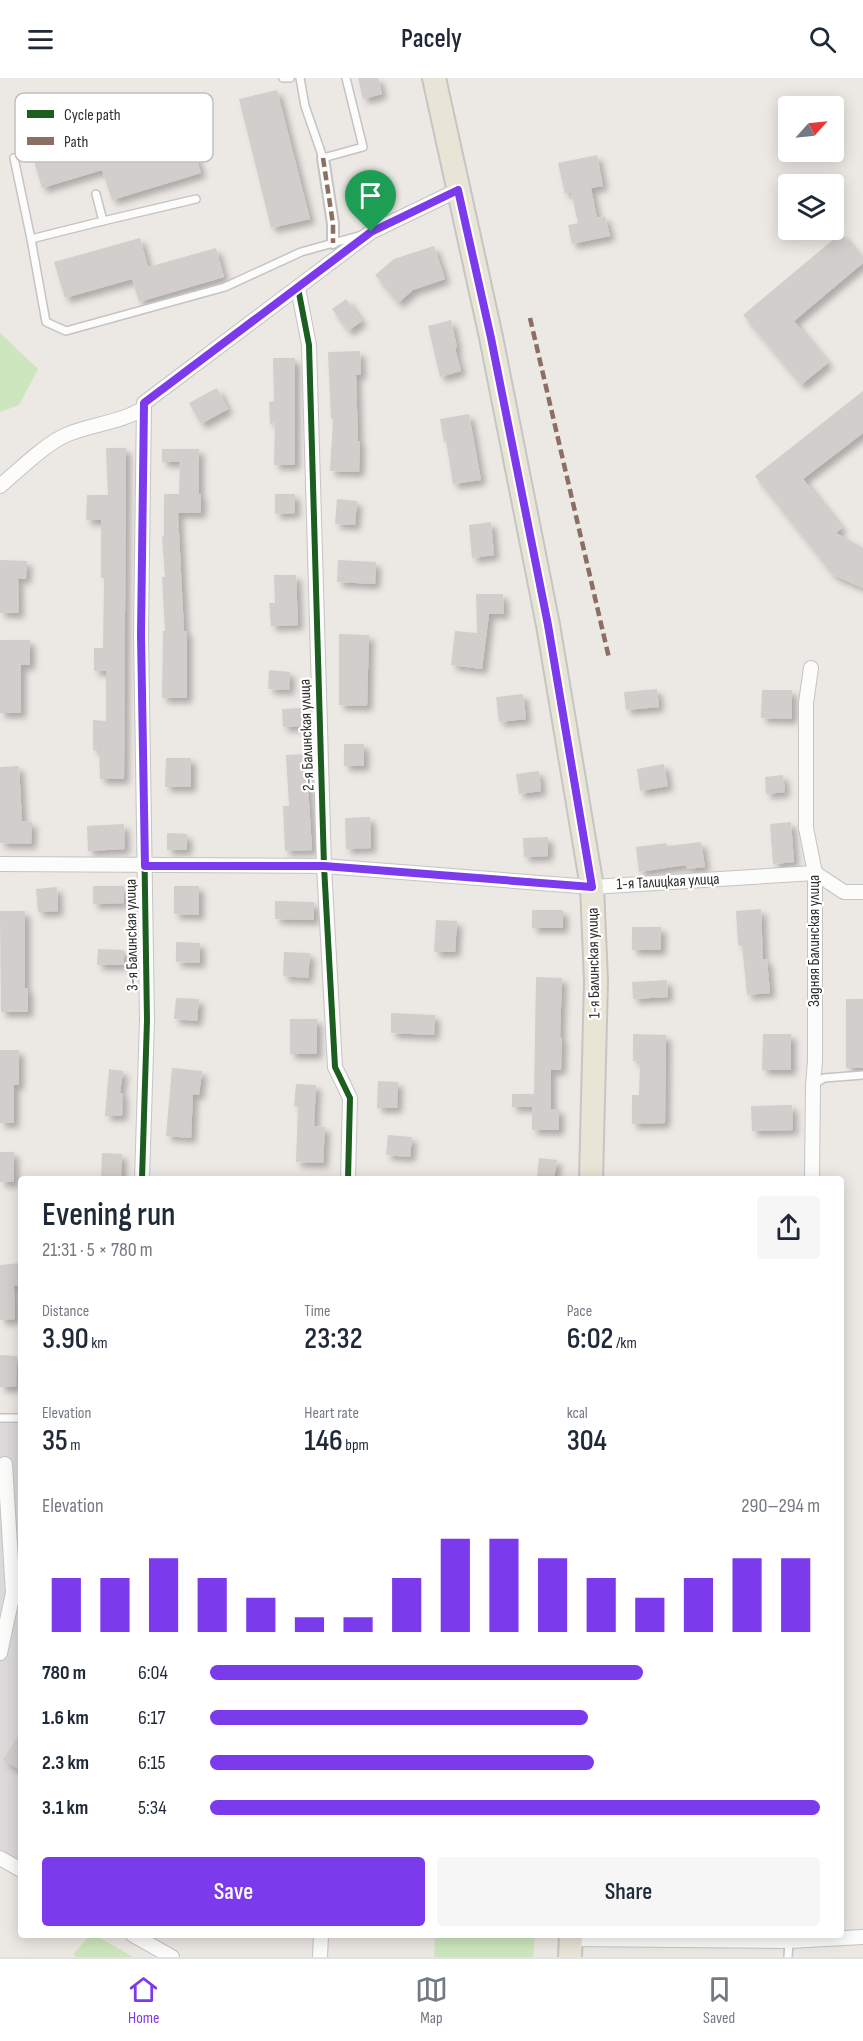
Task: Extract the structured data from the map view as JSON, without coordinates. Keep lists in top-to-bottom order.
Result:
{
  "streets": {
    "main road": ["1-я Балинская улица"],
    "street": [
      "2-я Балинская улица",
      "1-я Талицкая улица",
      "3-я Балинская улица",
      "Задняя Балинская улица"
    ]
  },
  "crossings": [
    ["2-я Балинская улица", "1-я Талицкая улица"],
    ["1-я Талицкая улица", "3-я Балинская улица"],
    ["1-я Талицкая улица", "Задняя Балинская улица"],
    ["1-я Талицкая улица", "1-я Балинская улица"]
  ],
  "legend": ["Cycle path", "Path"],
  "north": "top right",
  "page": {
    "header": "Pacely",
    "heading": ["Evening run", "21:31 · 5 × 780 m"],
    "stats": [
      ["Distance", "3.90 km"],
      ["Time", "23:32"],
      ["Pace", "6:02 /km"],
      ["Elevation", "35 m"],
      ["Heart rate", "146 bpm"],
      ["kcal", "304"]
    ],
    "chart": ["Elevation", "290–294 m"],
    "list": [
      {
        "name": "780 m",
        "note": "6:04"
      },
      {
        "name": "1.6 km",
        "note": "6:17"
      },
      {
        "name": "2.3 km",
        "note": "6:15"
      },
      {
        "name": "3.1 km",
        "note": "5:34"
      }
    ],
    "buttons": ["Save", "Share"],
    "tabs": ["Home", "Map", "Saved"]
  }
}
